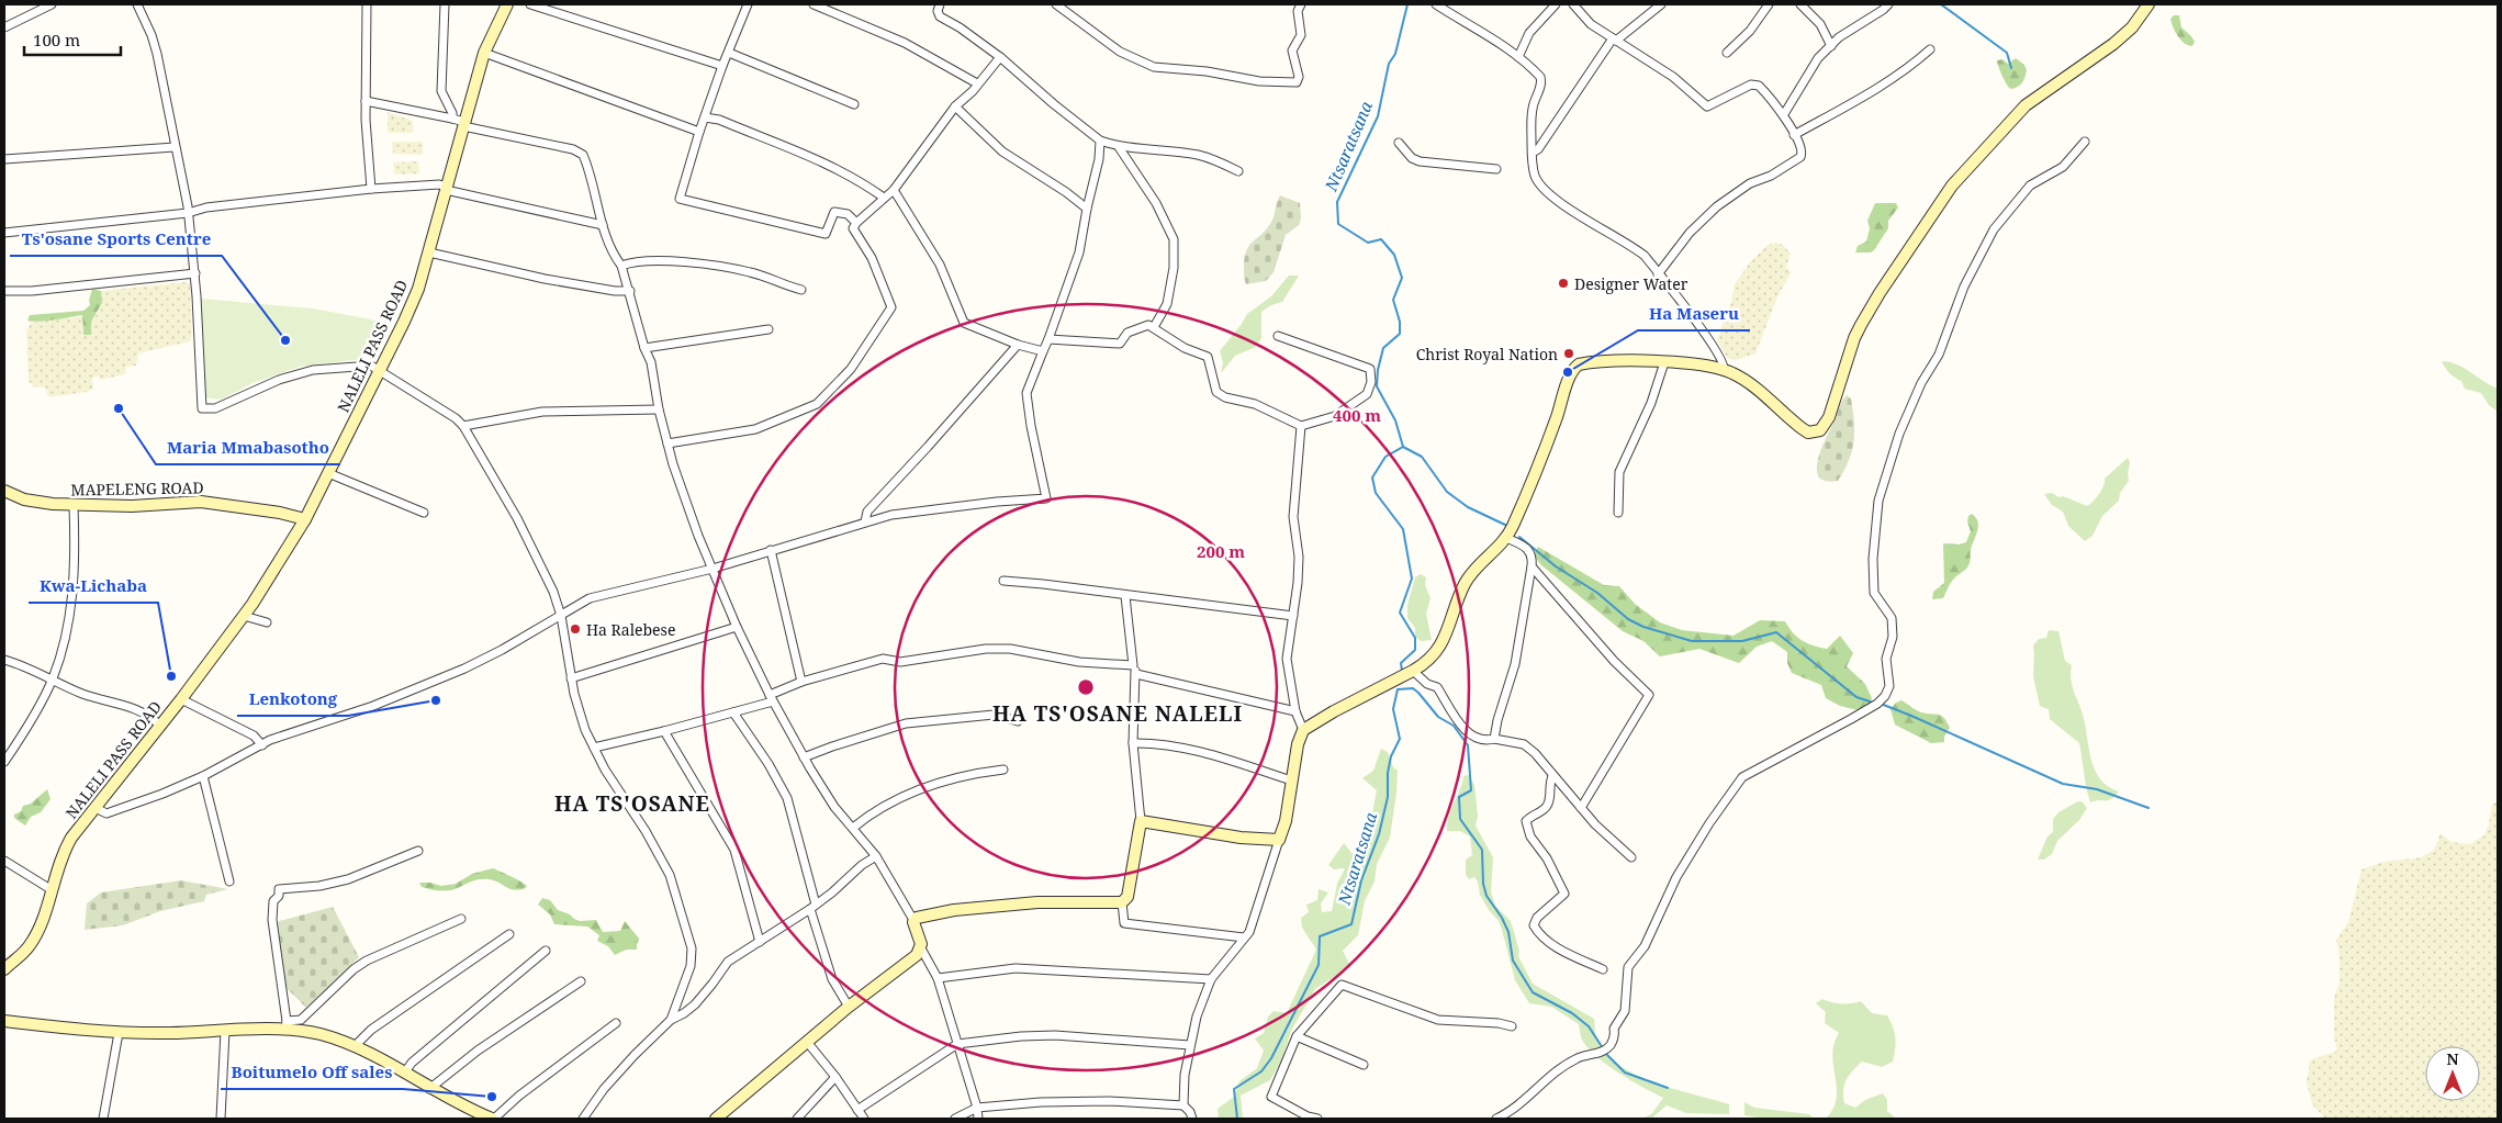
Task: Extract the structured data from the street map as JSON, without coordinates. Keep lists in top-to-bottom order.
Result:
{
  "streets": {
    "street": ["NALELI PASS ROAD", "MAPELENG ROAD"]
  },
  "crossings": [
    ["NALELI PASS ROAD", "MAPELENG ROAD"]
  ],
  "districts": ["HA TS'OSANE NALELI", "HA TS'OSANE"],
  "water": ["Ntsaratsana"],
  "places": [
    "Designer Water",
    "Ts'osane Sports Centre",
    "Christ Royal Nation",
    "Ha Maseru",
    "Maria Mmabasotho",
    "Ha Ralebese",
    "Kwa-Lichaba",
    "Lenkotong",
    "Boitumelo Off sales"
  ],
  "scale_bar": "100 m",
  "north": "top",
  "rings": ["400 m", "200 m"]
}
